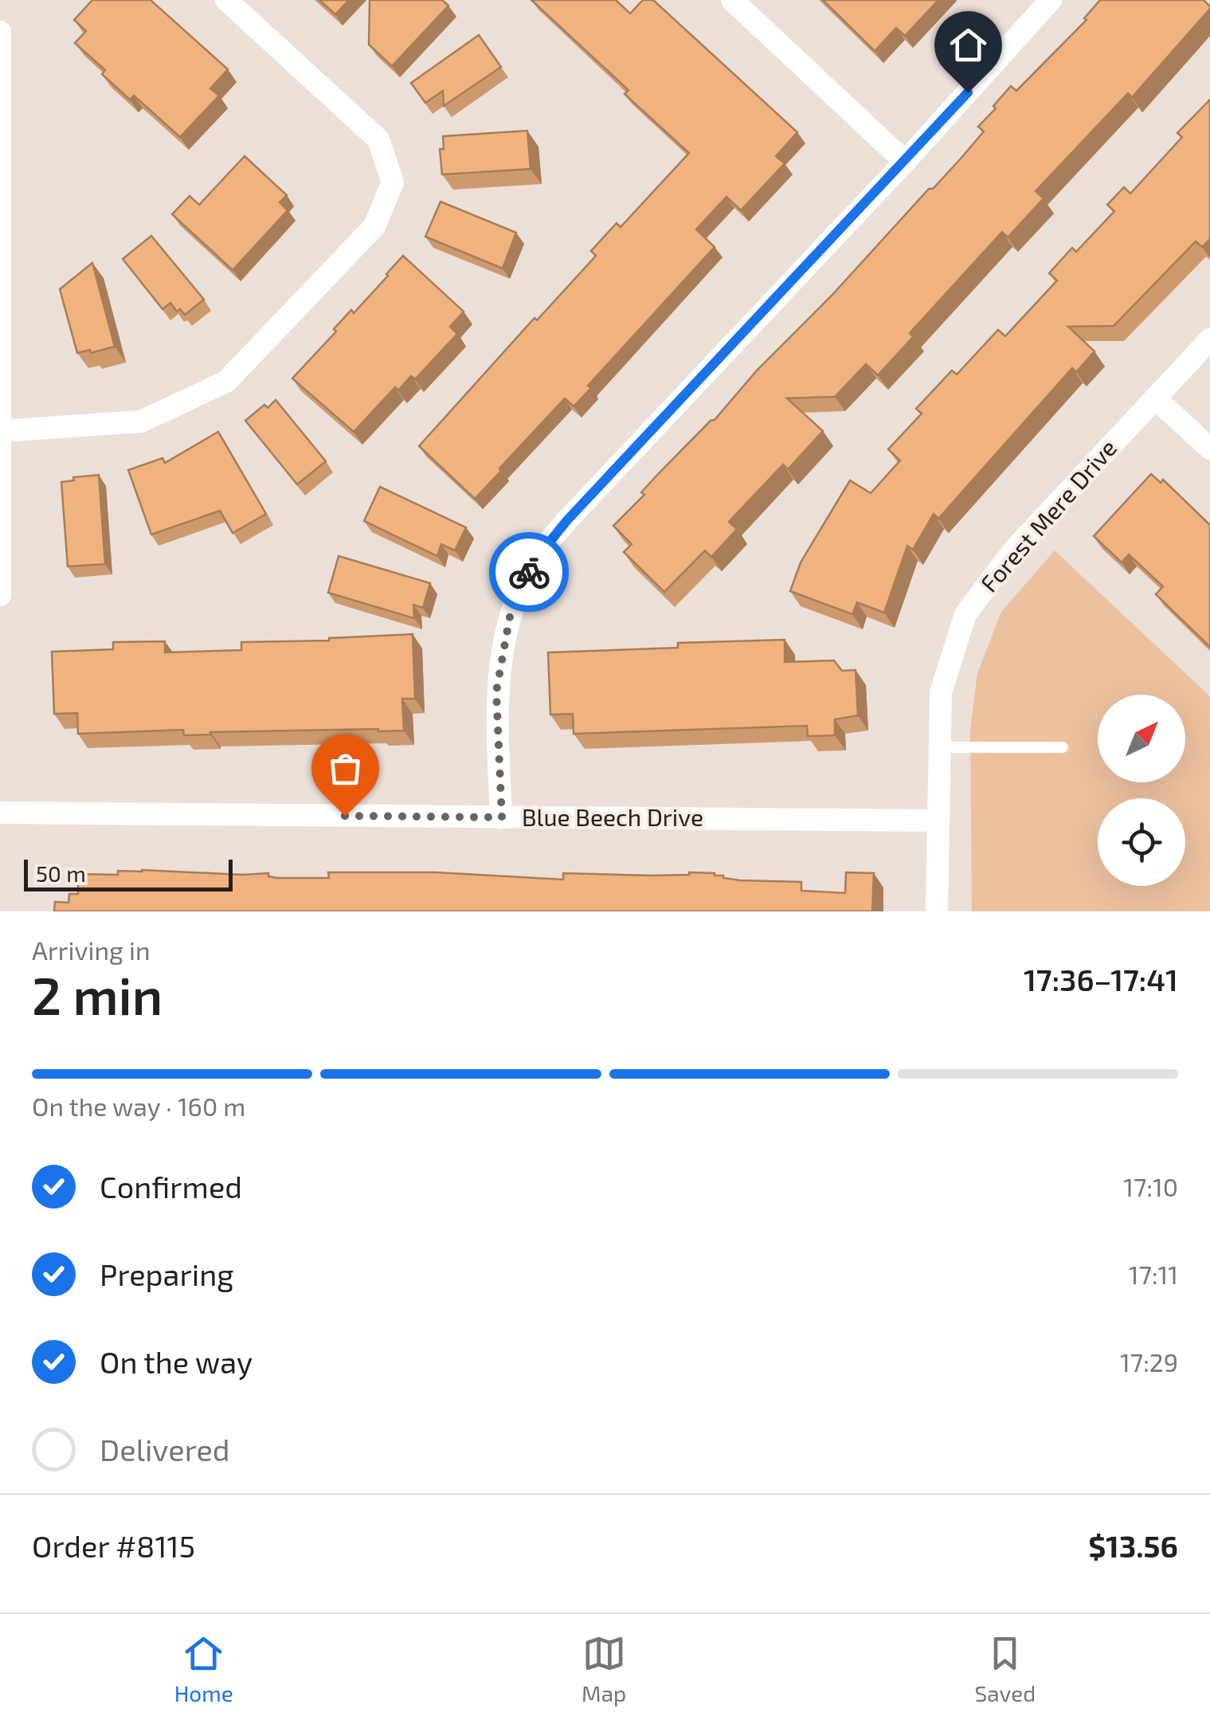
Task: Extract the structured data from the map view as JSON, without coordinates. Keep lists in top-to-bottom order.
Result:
{
  "streets": {
    "street": ["Forest Mere Drive", "Blue Beech Drive"]
  },
  "crossings": [
    ["Forest Mere Drive", "Blue Beech Drive"]
  ],
  "scale_bar": "50 m",
  "north": "top right",
  "page": {
    "scale": "50 m",
    "heading": ["2 min", "Arriving in", "17:36–17:41"],
    "panel": ["Order #8115", "$13.56"],
    "bar": "On the way · 160 m",
    "list": [
      ["Confirmed", "17:10"],
      ["Preparing", "17:11"],
      ["On the way", "17:29"],
      "Delivered"
    ],
    "tabs": ["Home", "Map", "Saved"]
  }
}
